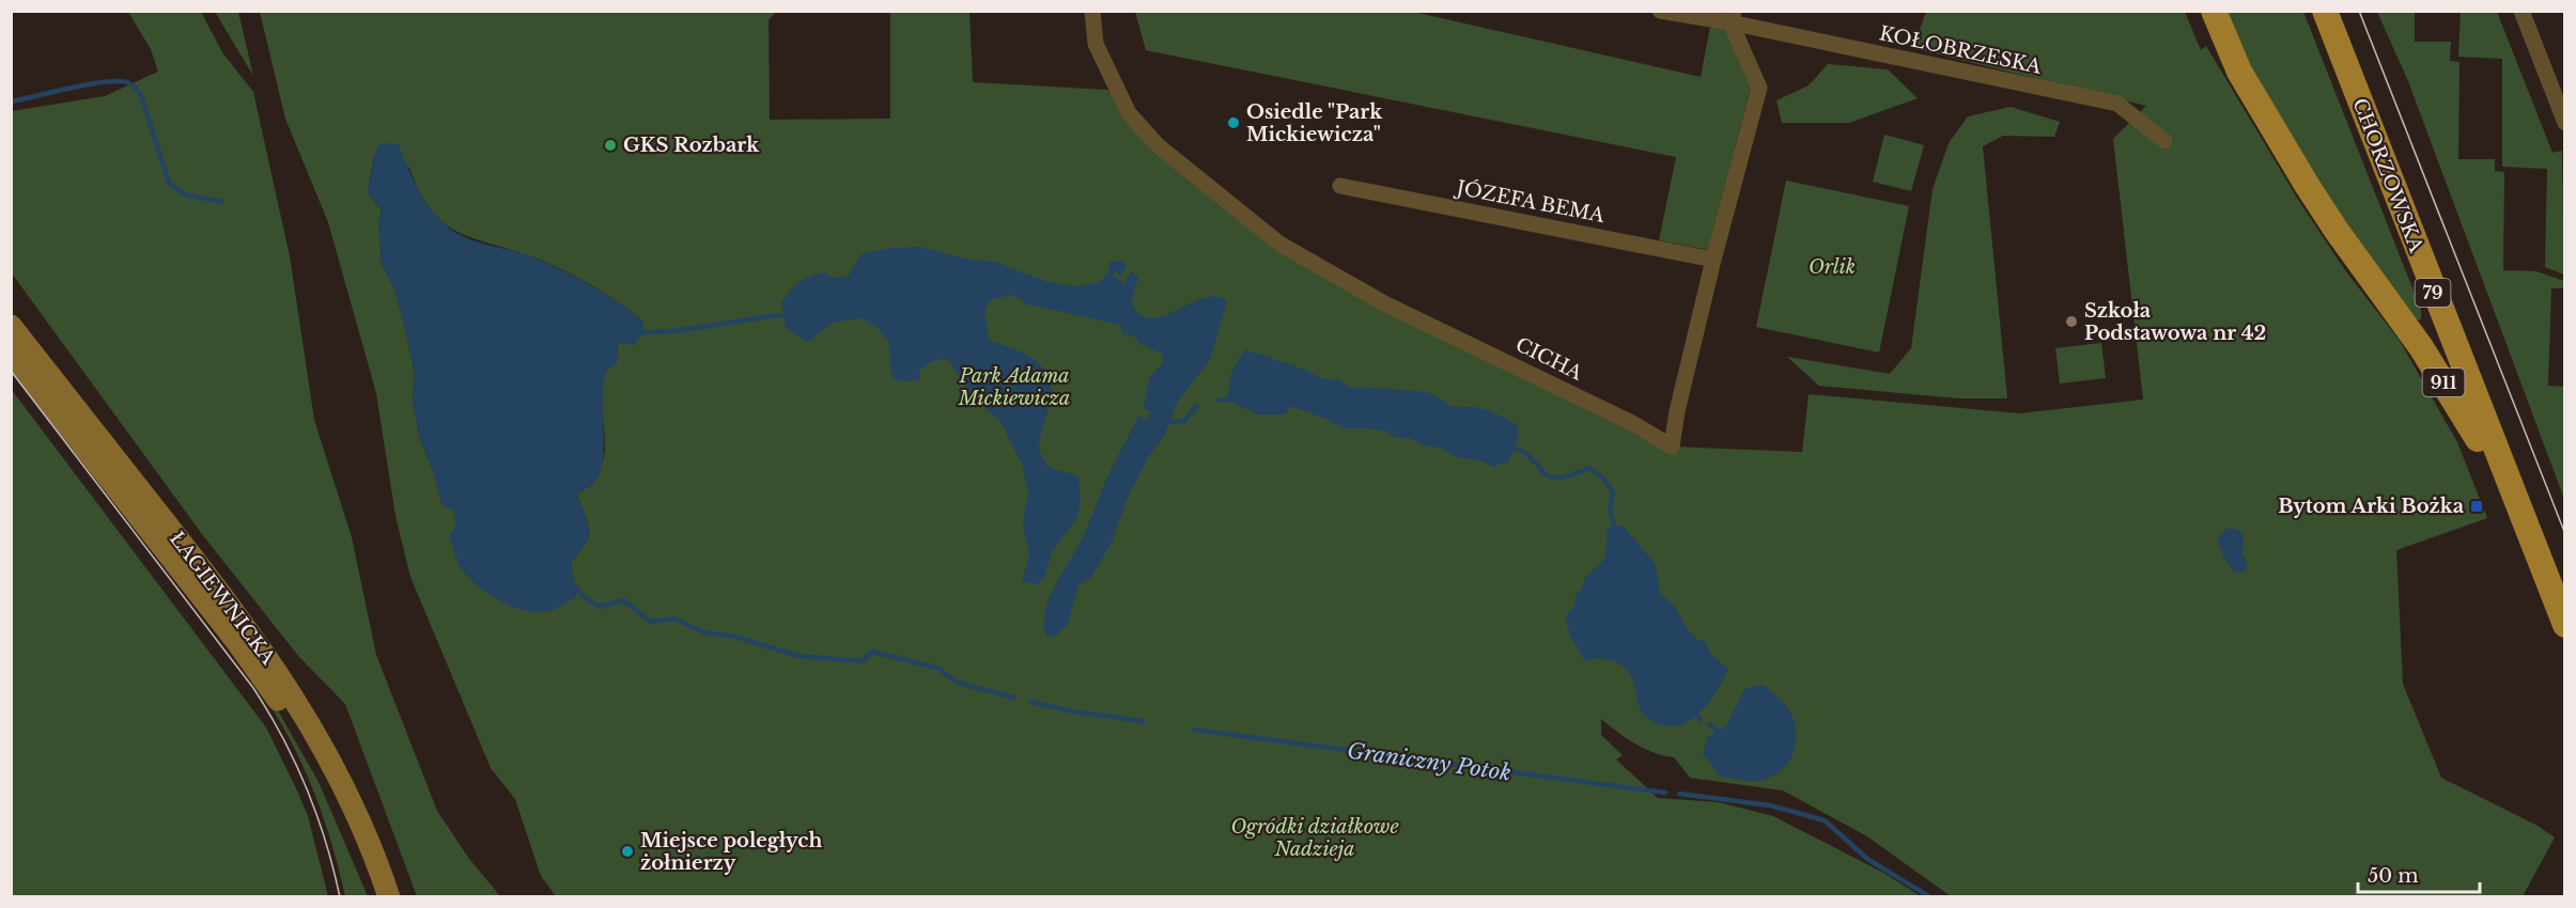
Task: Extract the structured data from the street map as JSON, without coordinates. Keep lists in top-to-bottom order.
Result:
{
  "streets": {
    "main road": [
      "CHORZOWSKA",
      "79",
      "911",
      "ŁAGIEWNICKA"
    ],
    "street": ["KOŁOBRZESKA", "JÓZEFA BEMA", "CICHA"]
  },
  "crossings": [
    ["KOŁOBRZESKA", "CICHA"],
    ["CHORZOWSKA", "911"],
    ["JÓZEFA BEMA", "CICHA"]
  ],
  "water": ["Graniczny Potok"],
  "parks": ["Orlik", "Park Adama Mickiewicza", "Ogródki działkowe Nadzieja"],
  "places": {
    "other": [
      "Osiedle \"Park Mickiewicza\"",
      "GKS Rozbark",
      "Szkoła Podstawowa nr 42",
      "Miejsce poległych żołnierzy"
    ],
    "transit": ["Bytom Arki Bożka"]
  },
  "scale_bar": "50 m"
}
